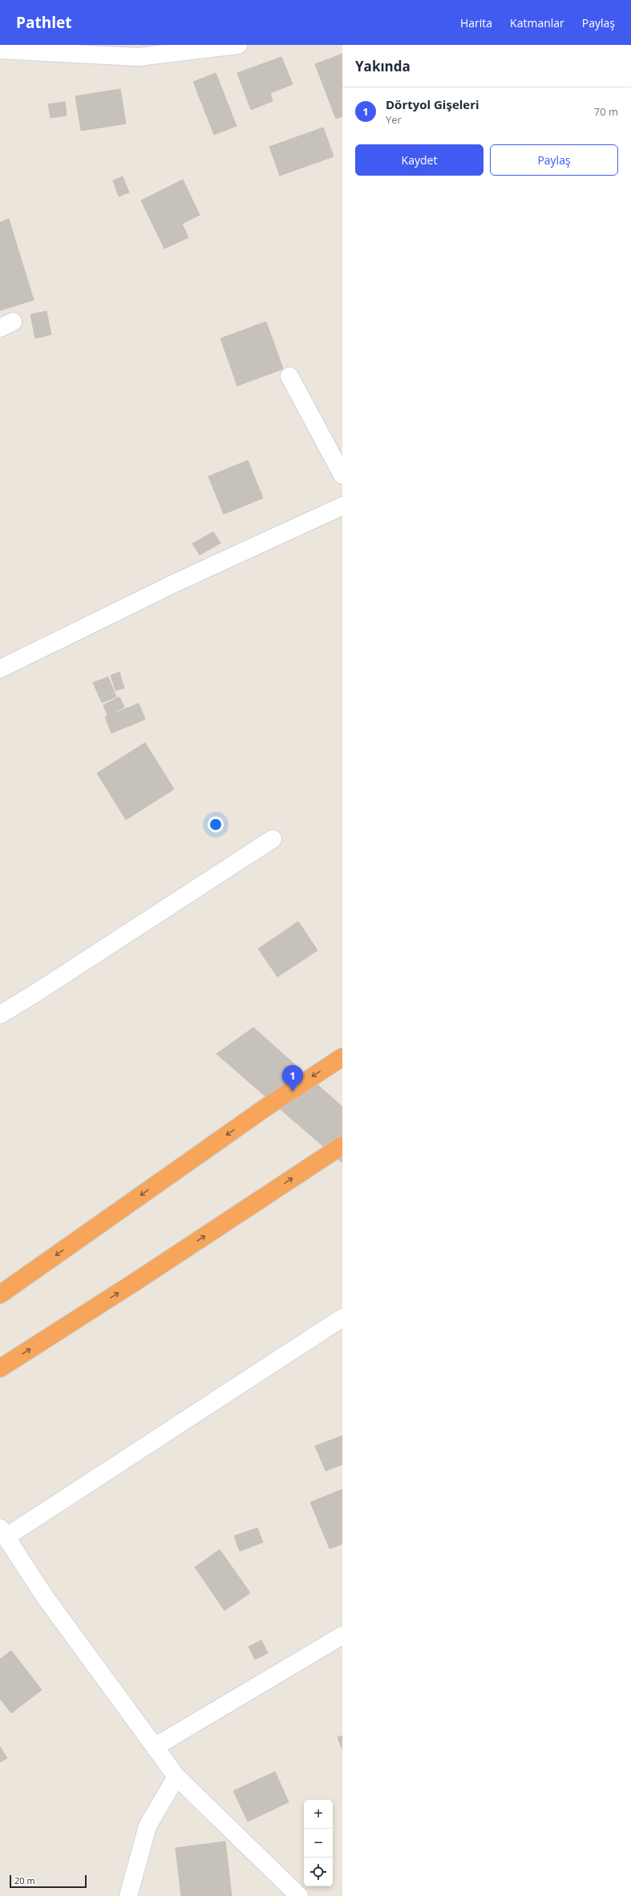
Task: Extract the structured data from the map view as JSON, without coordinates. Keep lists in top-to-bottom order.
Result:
{
  "scale_bar": "20 m",
  "page": {
    "header": "Pathlet",
    "nav": ["Harita", "Katmanlar", "Paylaş"],
    "heading": "Yakında",
    "list": [
      {
        "mark": "1",
        "name": "Dörtyol Gişeleri",
        "note": "Yer",
        "value": "70 m"
      }
    ],
    "buttons": ["Kaydet", "Paylaş"],
    "pins": "1",
    "map_buttons": ["+", "−"],
    "scale": "20 m"
  }
}
